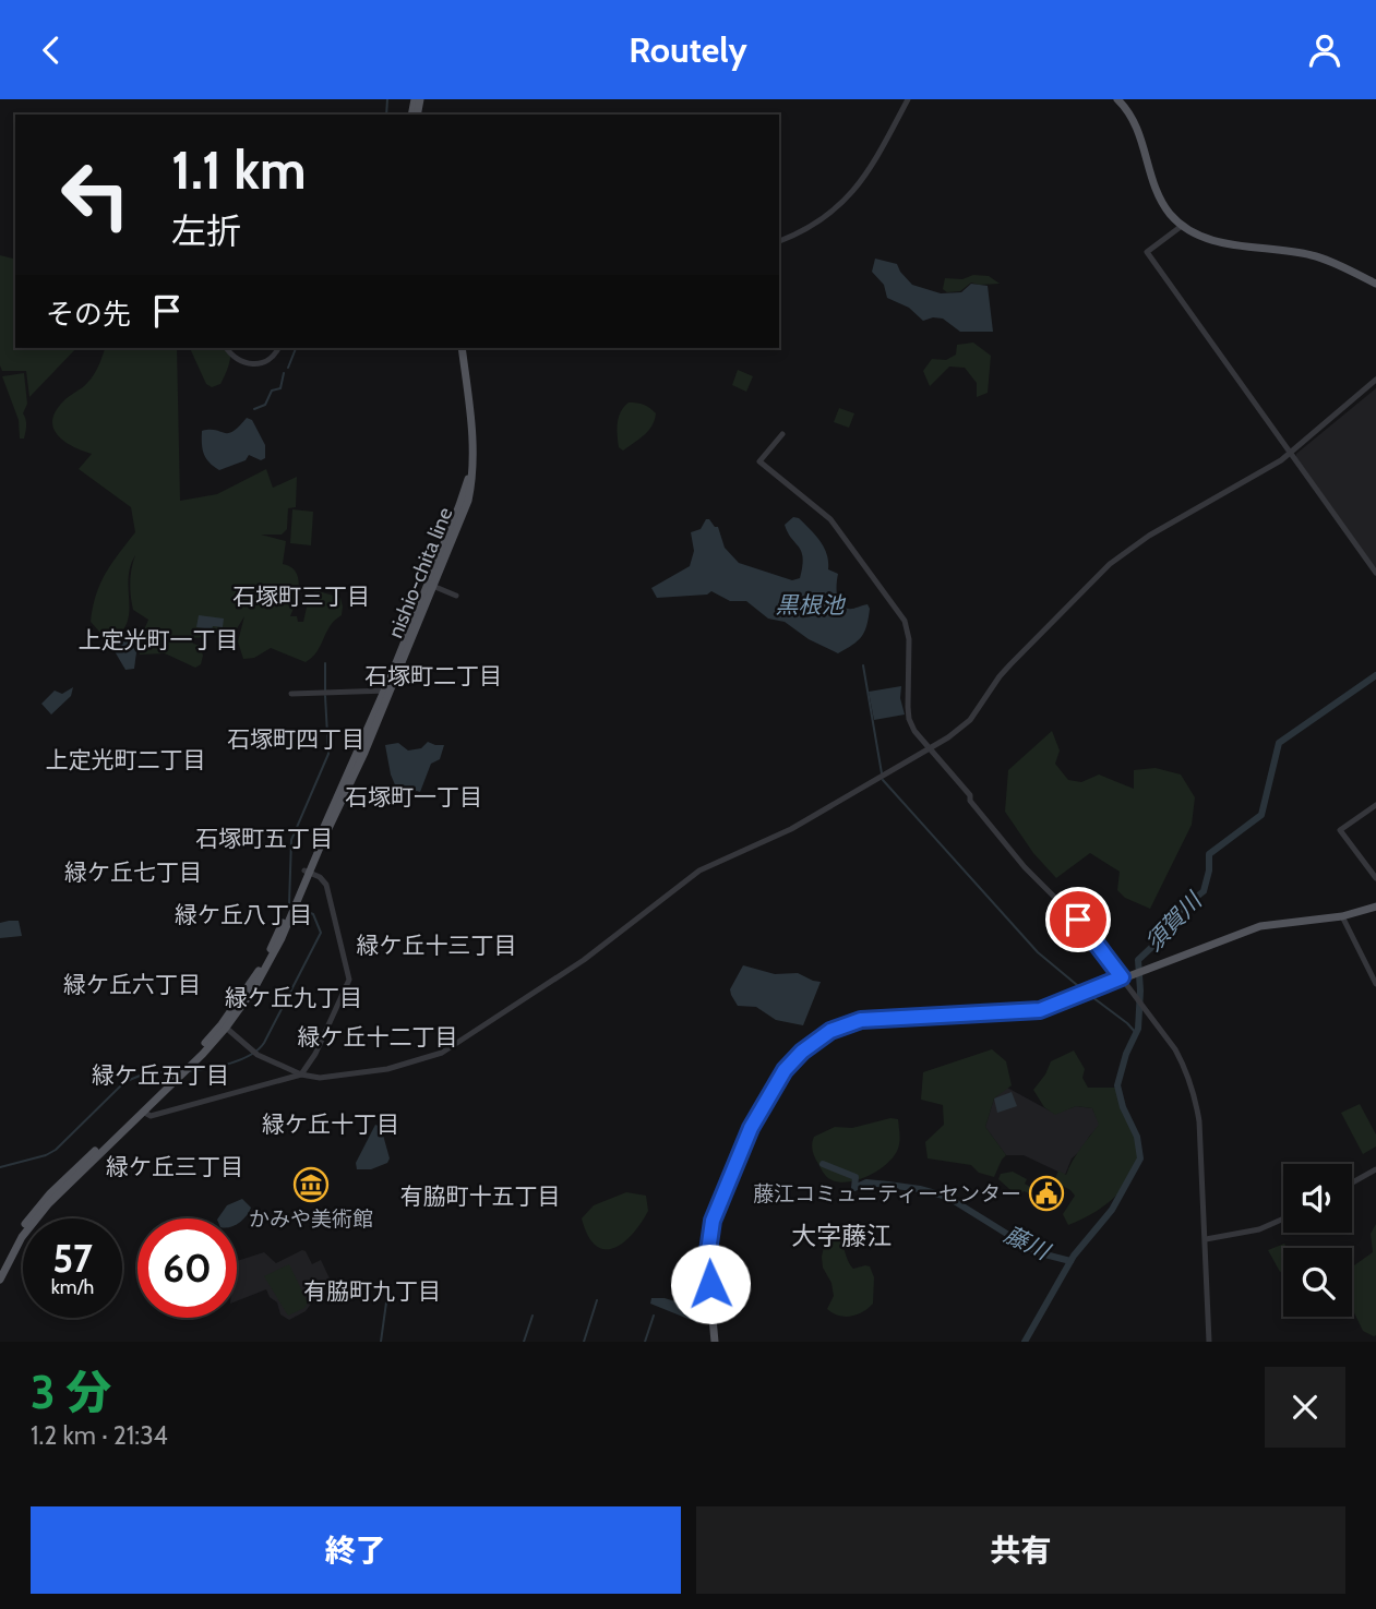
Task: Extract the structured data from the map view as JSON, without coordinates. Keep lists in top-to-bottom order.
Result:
{
  "streets": {
    "main road": ["nishio-chita line"]
  },
  "districts": [
    "石塚町三丁目",
    "上定光町一丁目",
    "石塚町二丁目",
    "石塚町四丁目",
    "上定光町二丁目",
    "石塚町一丁目",
    "石塚町五丁目",
    "緑ケ丘七丁目",
    "緑ケ丘八丁目",
    "緑ケ丘十三丁目",
    "緑ケ丘六丁目",
    "緑ケ丘九丁目",
    "緑ケ丘十二丁目",
    "緑ケ丘五丁目",
    "緑ケ丘十丁目",
    "緑ケ丘三丁目",
    "有脇町十五丁目",
    "大字藤江",
    "有脇町九丁目"
  ],
  "water": ["黒根池", "須賀川", "藤川"],
  "places": {
    "museum": ["かみや美術館"],
    "public building": ["藤江コミュニティーセンター"]
  },
  "page": {
    "header": "Routely",
    "turn": ["1.1 km", "左折"],
    "then": "その先",
    "speed": "57 km/h",
    "limit": "60",
    "heading": ["3 分", "1.2 km · 21:34"],
    "buttons": ["終了", "共有"]
  }
}
